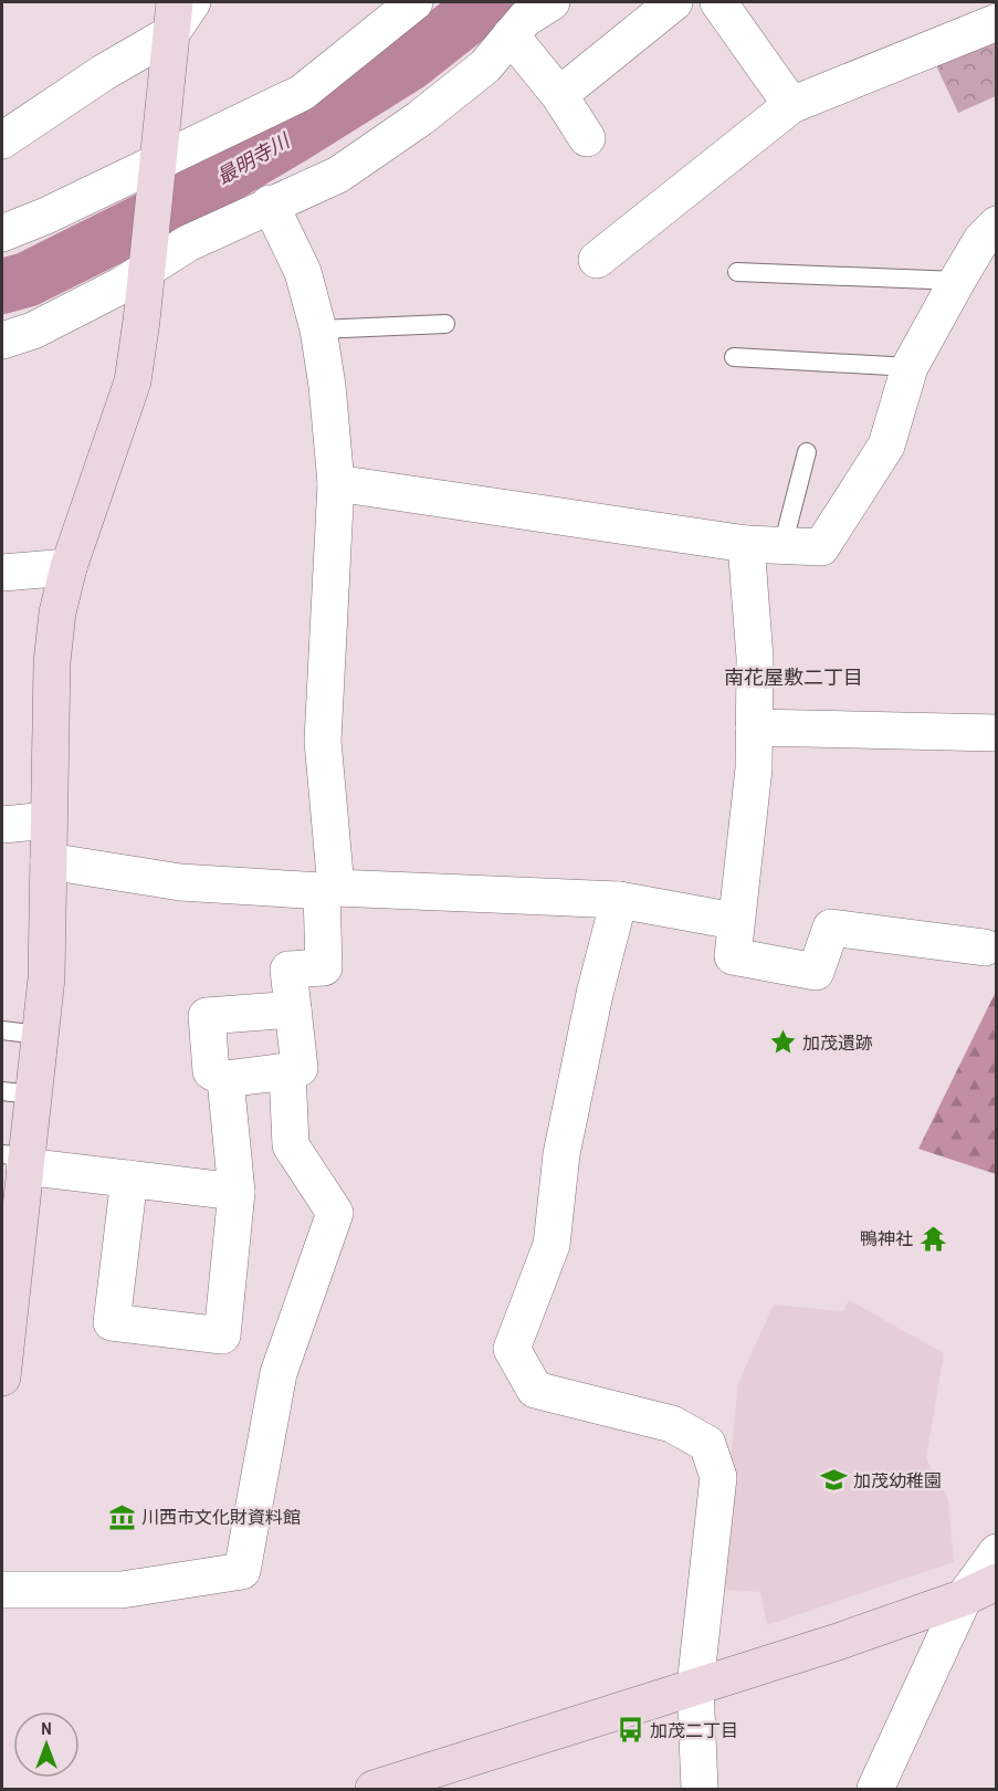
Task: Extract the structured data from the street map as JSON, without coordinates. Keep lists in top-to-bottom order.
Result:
{
  "districts": ["南花屋敷二丁目"],
  "water": ["最明寺川"],
  "places": {
    "place": ["加茂遺跡"],
    "temple": ["鴨神社"],
    "school or university": ["加茂幼稚園"],
    "museum": ["川西市文化財資料館"],
    "bus stop": ["加茂二丁目"]
  },
  "north": "top"
}
